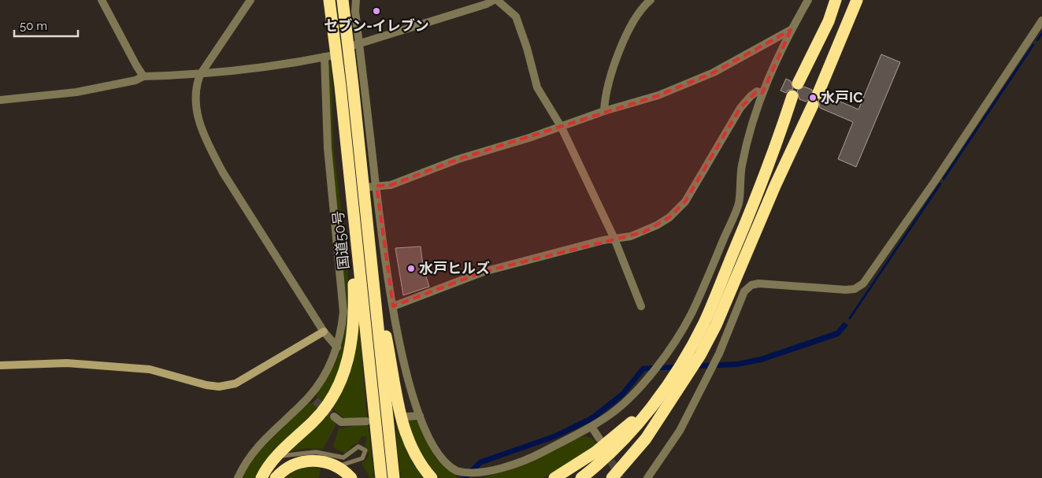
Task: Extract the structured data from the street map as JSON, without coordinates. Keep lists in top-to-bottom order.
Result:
{
  "streets": {
    "highway": ["国道50号"]
  },
  "places": ["セブン-イレブン", "水戸IC", "水戸ヒルズ"],
  "scale_bar": "50 m"
}
